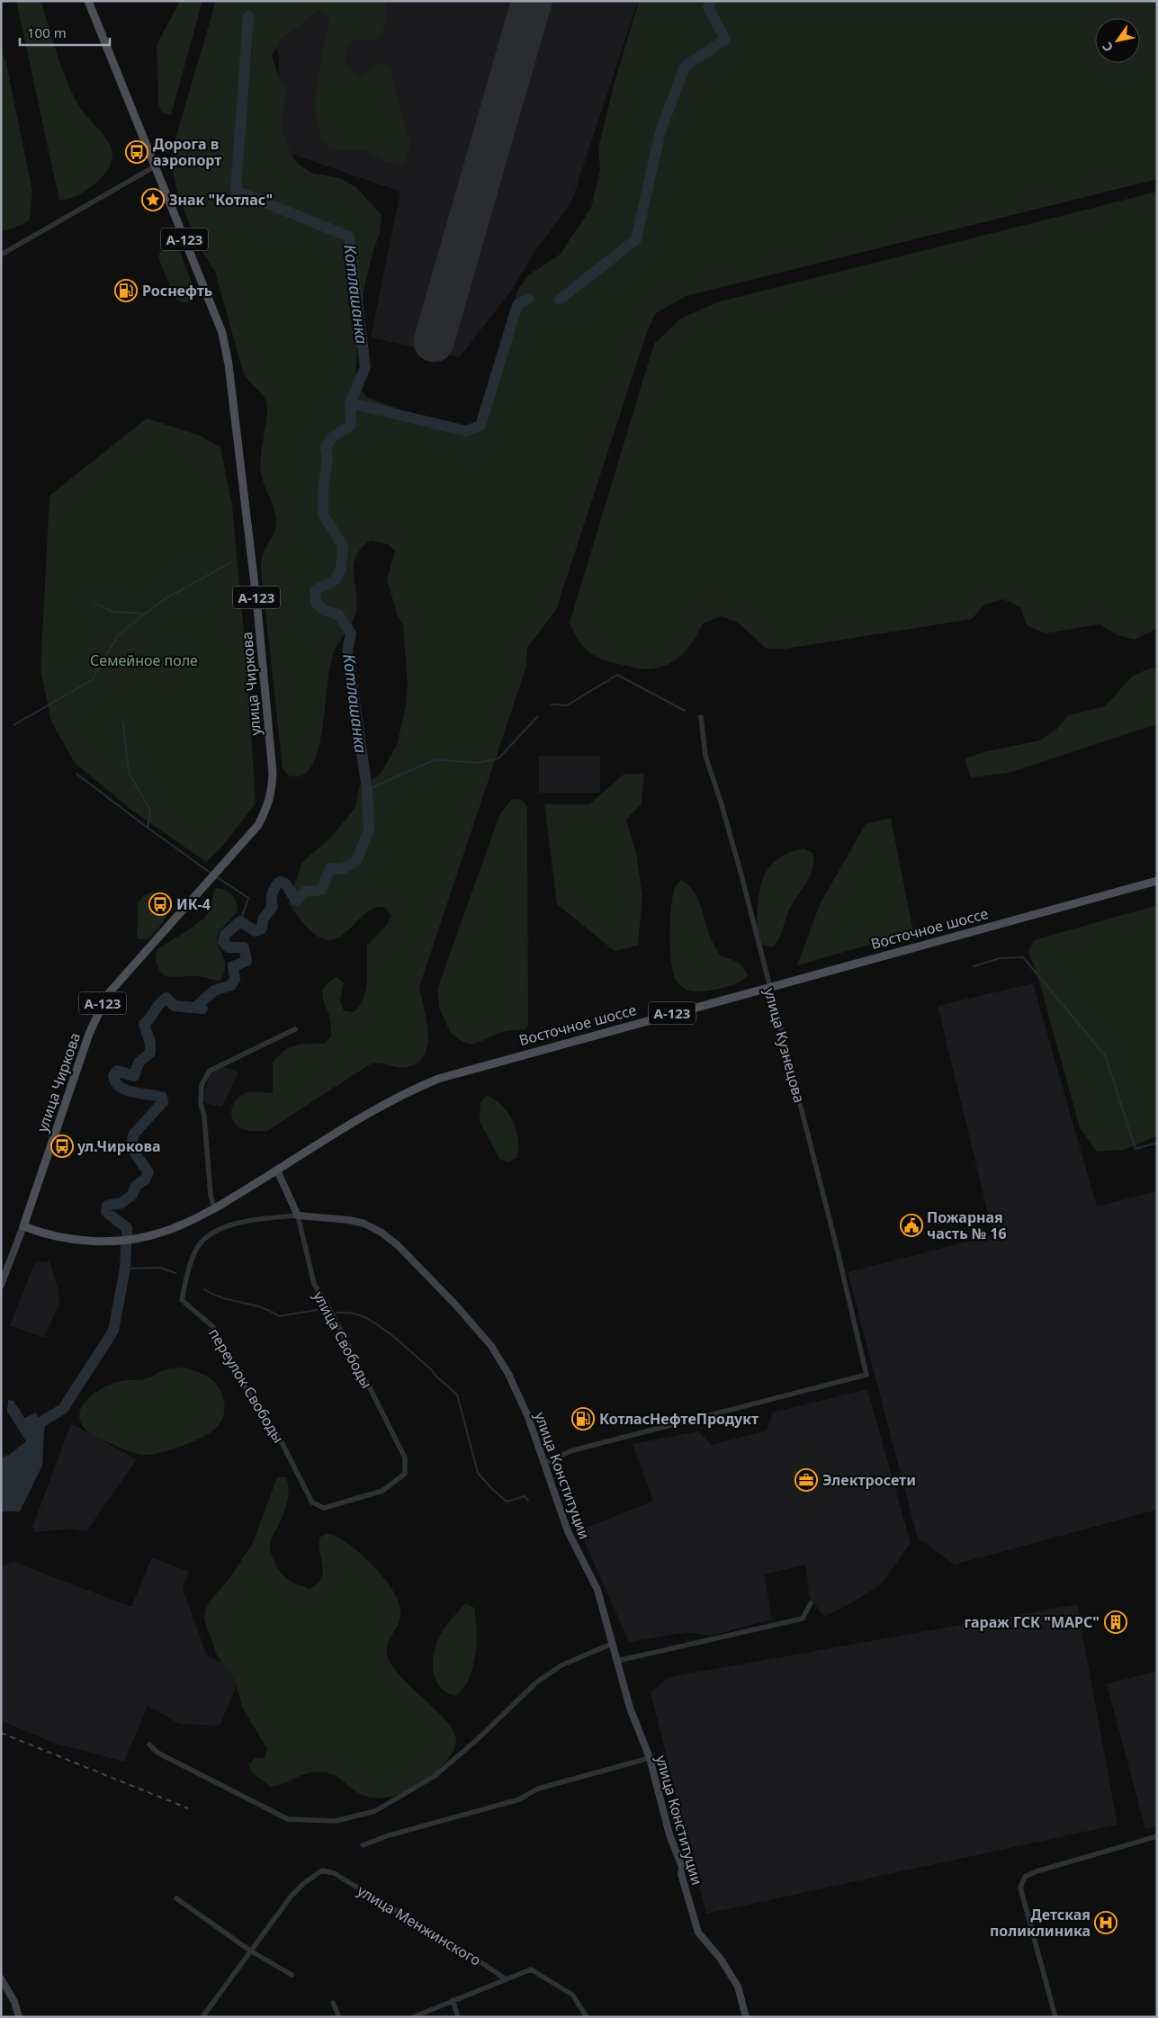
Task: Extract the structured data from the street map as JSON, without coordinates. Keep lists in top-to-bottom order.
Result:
{
  "streets": {
    "main road": [
      "А-123",
      "улица Чиркова",
      "Восточное шоссе",
      "улица Конституции"
    ],
    "street": [
      "улица Кузнецова",
      "улица Свободы",
      "переулок Свободы",
      "улица Менжинского"
    ]
  },
  "crossings": [
    ["А-123", "улица Чиркова"],
    ["А-123", "Восточное шоссе"],
    ["Восточное шоссе", "улица Кузнецова"],
    ["улица Кузнецова", "улица Конституции"],
    ["улица Свободы", "переулок Свободы"],
    ["улица Свободы", "улица Конституции"],
    ["переулок Свободы", "улица Конституции"]
  ],
  "water": ["Котлашанка"],
  "parks": ["Семейное поле"],
  "places": {
    "bus stop": ["Дорога в аэропорт", "ИК-4", "ул.Чиркова"],
    "place": ["Знак \"Котлас\""],
    "fuel station": ["Роснефть", "КотласНефтеПродукт"],
    "public building": ["Пожарная часть № 16"],
    "office": ["Электросети"],
    "building": ["гараж ГСК \"МАРС\""],
    "hospital": ["Детская поликлиника"]
  },
  "scale_bar": "100 m",
  "north": "bottom left"
}
